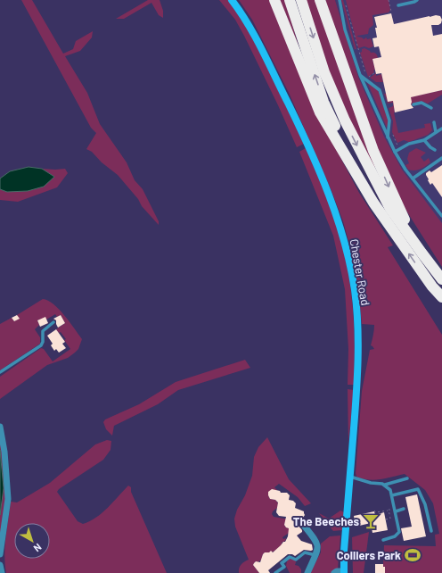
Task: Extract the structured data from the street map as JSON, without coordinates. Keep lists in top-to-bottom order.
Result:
{
  "streets": {
    "main road": ["Chester Road"]
  },
  "places": {
    "bar": ["The Beeches"],
    "sports": ["Colliers Park"]
  },
  "north": "bottom right"
}
